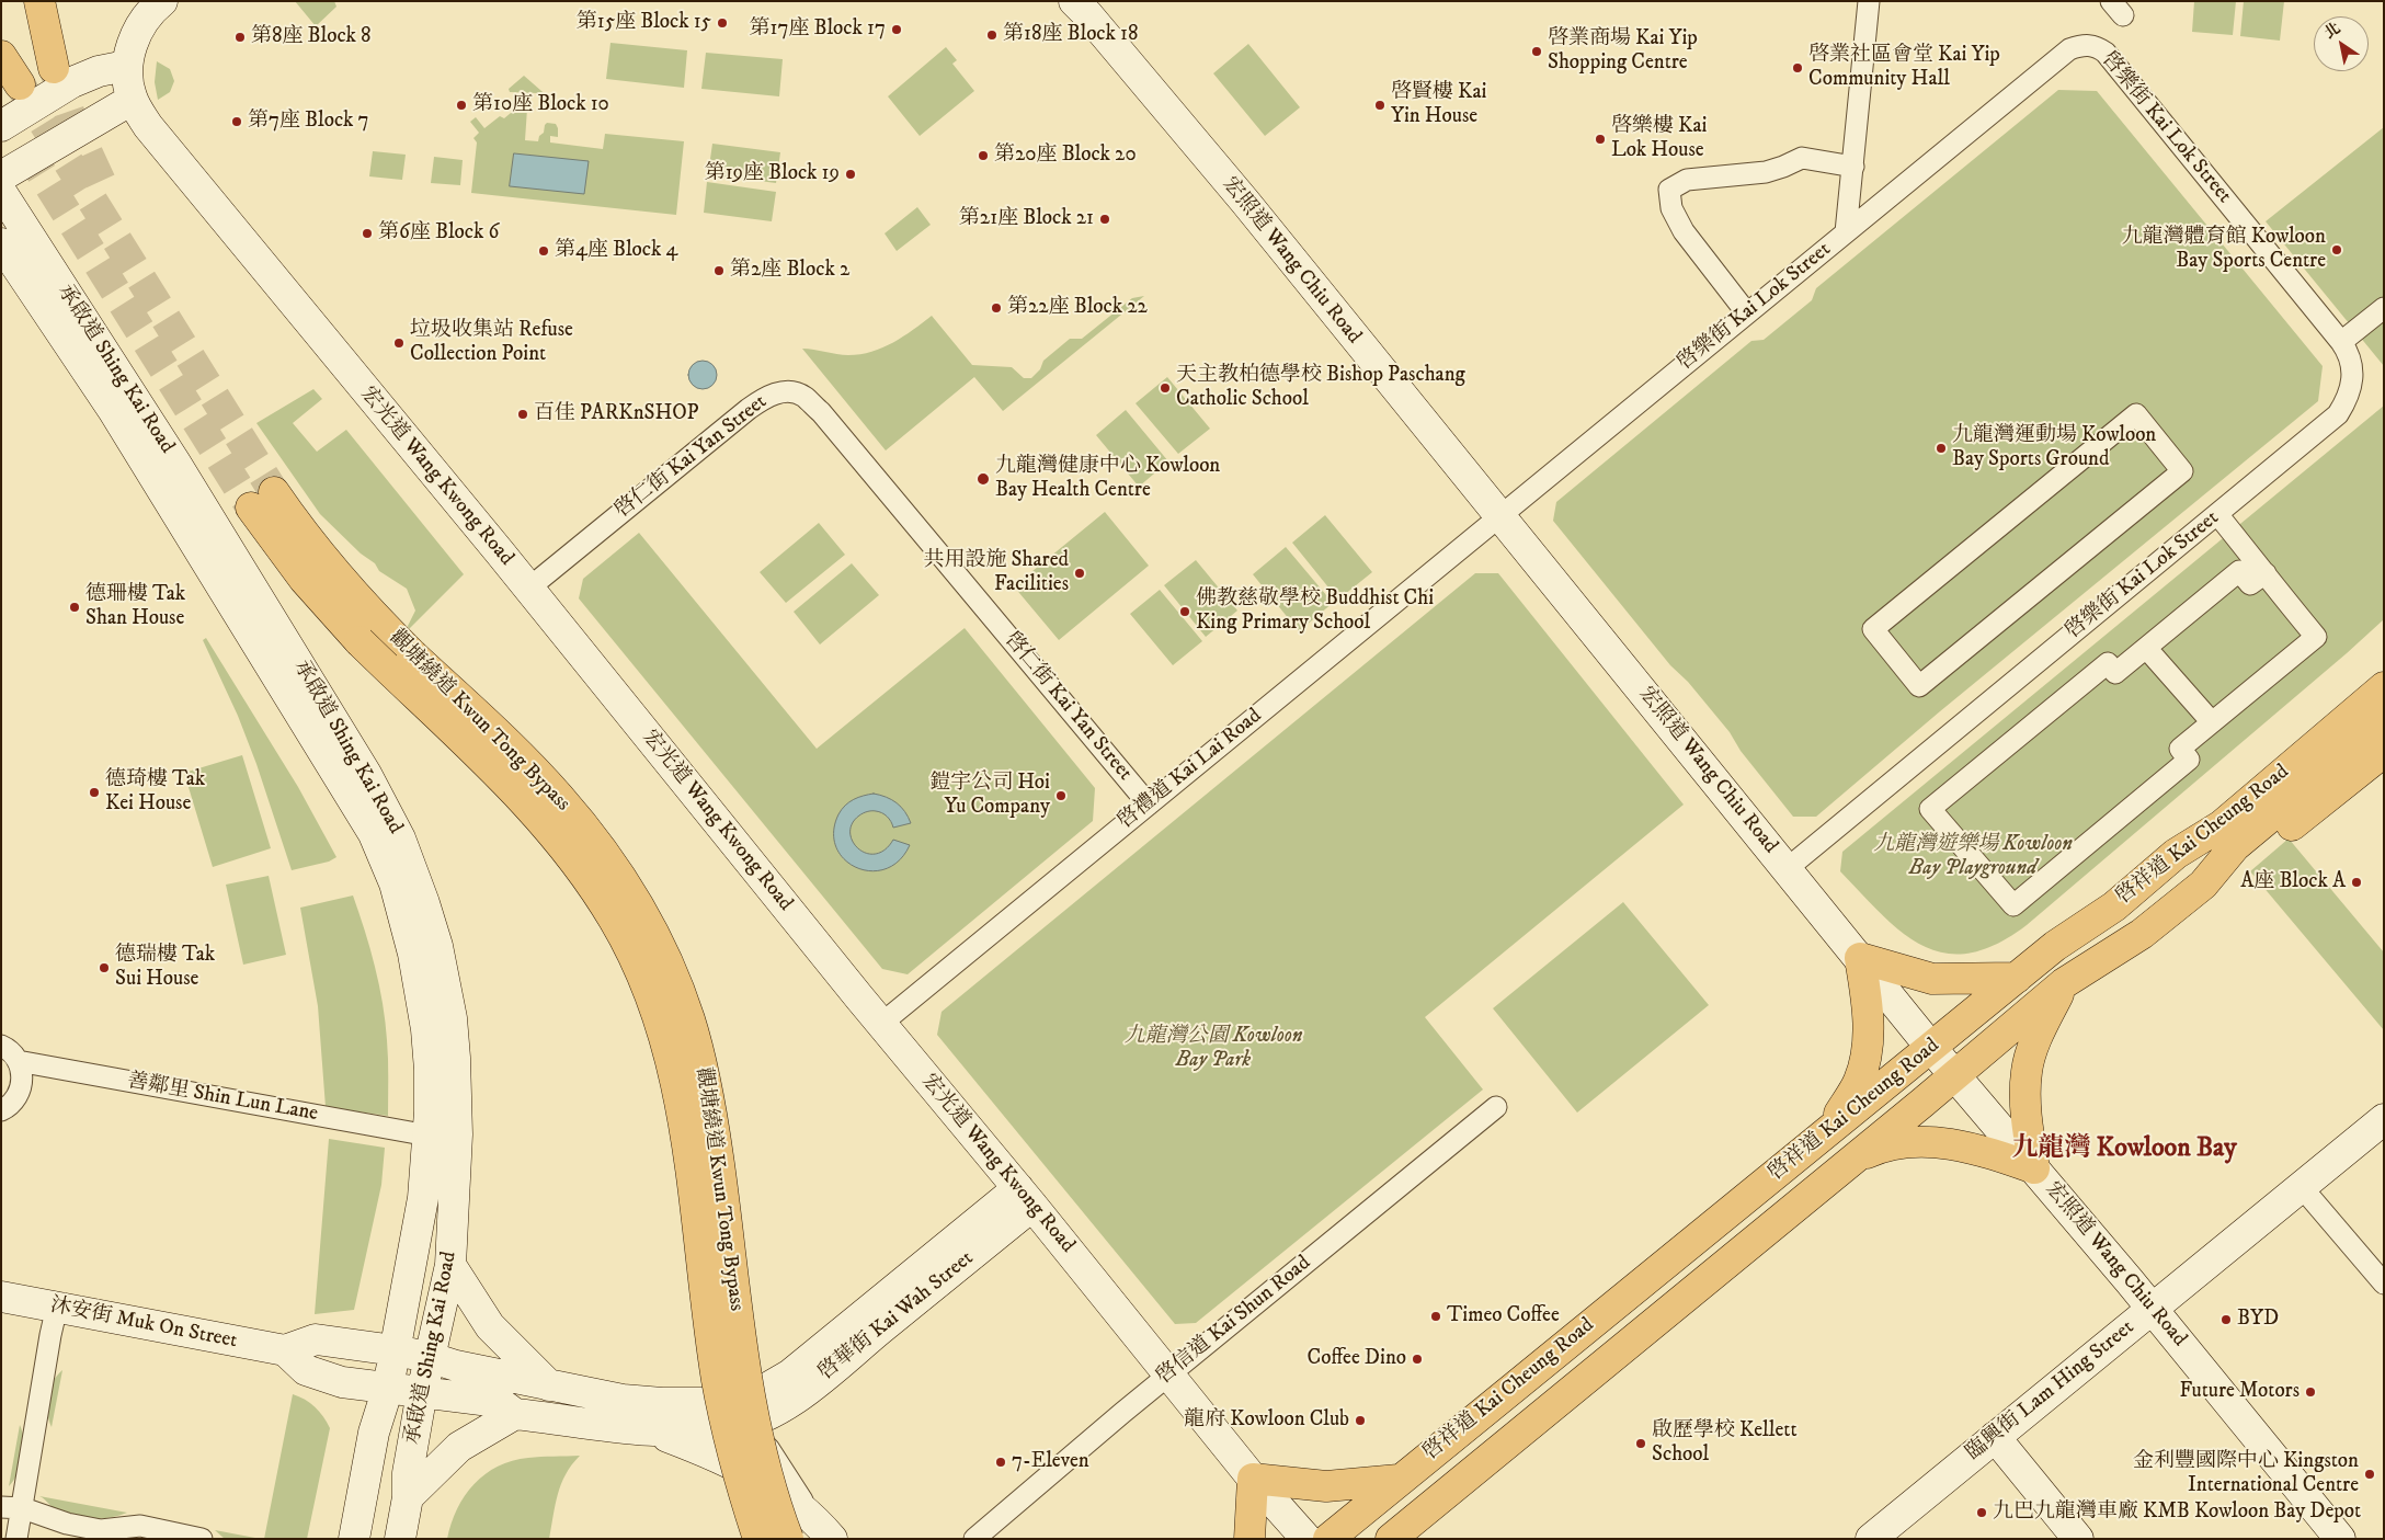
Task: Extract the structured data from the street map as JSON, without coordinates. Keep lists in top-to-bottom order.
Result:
{
  "streets": {
    "main road": [
      "宏照道 Wang Chiu Road",
      "承啟道 Shing Kai Road",
      "宏光道 Wang Kwong Road",
      "觀塘繞道 Kwun Tong Bypass",
      "啓祥道 Kai Cheung Road",
      "啓華街 Kai Wah Street",
      "沐安街 Muk On Street",
      "臨興街 Lam Hing Street"
    ],
    "street": [
      "啓樂街 Kai Lok Street",
      "啓仁街 Kai Yan Street",
      "啓禮道 Kai Lai Road",
      "善鄰里 Shin Lun Lane",
      "啓信道 Kai Shun Road"
    ]
  },
  "crossings": [
    ["啓樂街 Kai Lok Street", "宏照道 Wang Chiu Road"],
    ["啓樂街 Kai Lok Street", "啓禮道 Kai Lai Road"],
    ["宏照道 Wang Chiu Road", "啓禮道 Kai Lai Road"],
    ["宏照道 Wang Chiu Road", "啓祥道 Kai Cheung Road"],
    ["宏照道 Wang Chiu Road", "臨興街 Lam Hing Street"],
    ["承啟道 Shing Kai Road", "善鄰里 Shin Lun Lane"],
    ["啓仁街 Kai Yan Street", "宏光道 Wang Kwong Road"],
    ["啓仁街 Kai Yan Street", "啓禮道 Kai Lai Road"],
    ["宏光道 Wang Kwong Road", "啓禮道 Kai Lai Road"],
    ["宏光道 Wang Kwong Road", "啓華街 Kai Wah Street"],
    ["宏光道 Wang Kwong Road", "啓信道 Kai Shun Road"]
  ],
  "districts": ["九龍灣 Kowloon Bay"],
  "parks": ["九龍灣遊樂場 Kowloon Bay Playground", "九龍灣公園 Kowloon Bay Park"],
  "places": [
    "第15座 Block 15",
    "第17座 Block 17",
    "第18座 Block 18",
    "第8座 Block 8",
    "啓業商場 Kai Yip Shopping Centre",
    "啓業社區會堂 Kai Yip Community Hall",
    "第10座 Block 10",
    "啓賢樓 Kai Yin House",
    "第7座 Block 7",
    "啓樂樓 Kai Lok House",
    "第20座 Block 20",
    "第19座 Block 19",
    "第21座 Block 21",
    "第6座 Block 6",
    "九龍灣體育館 Kowloon Bay Sports Centre",
    "第4座 Block 4",
    "第2座 Block 2",
    "第22座 Block 22",
    "垃圾收集站 Refuse Collection Point",
    "天主教柏德學校 Bishop Paschang Catholic School",
    "百佳 PARKnSHOP",
    "九龍灣運動場 Kowloon Bay Sports Ground",
    "九龍灣健康中心 Kowloon Bay Health Centre",
    "共用設施 Shared Facilities",
    "德珊樓 Tak Shan House",
    "佛教慈敬學校 Buddhist Chi King Primary School",
    "德琦樓 Tak Kei House",
    "鎧宇公司 Hoi Yu Company",
    "A座 Block A",
    "德瑞樓 Tak Sui House",
    "Timeo Coffee",
    "BYD",
    "Coffee Dino",
    "Future Motors",
    "龍府 Kowloon Club",
    "啟歷學校 Kellett School",
    "7-Eleven",
    "金利豐國際中心 Kingston International Centre",
    "九巴九龍灣車廠 KMB Kowloon Bay Depot"
  ],
  "north": "top left"
}
